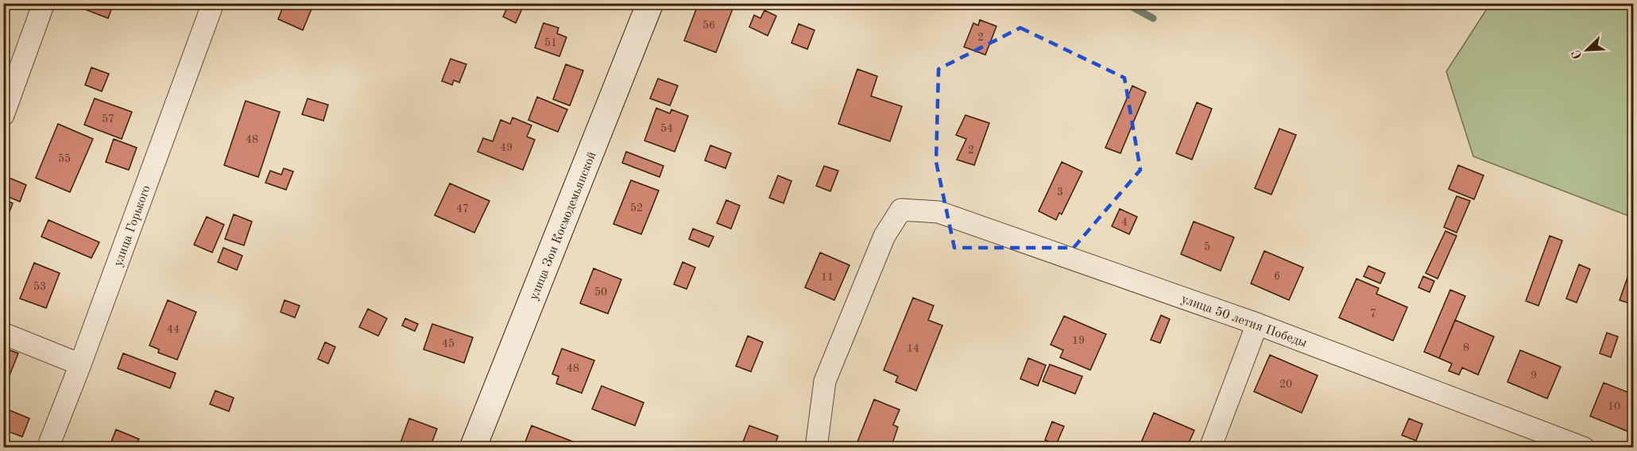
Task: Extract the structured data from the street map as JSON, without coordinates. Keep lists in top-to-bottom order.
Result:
{
  "streets": {
    "street": ["улица Горького", "улица Зои Космодемьянской", "улица 50 летия Победы"]
  },
  "house_numbers": [
    "56",
    "2",
    "51",
    "57",
    "54",
    "48",
    "49",
    "2",
    "55",
    "3",
    "52",
    "47",
    "4",
    "5",
    "6",
    "11",
    "53",
    "50",
    "7",
    "44",
    "19",
    "45",
    "8",
    "14",
    "48",
    "9",
    "20",
    "10"
  ],
  "north": "bottom left"
}
